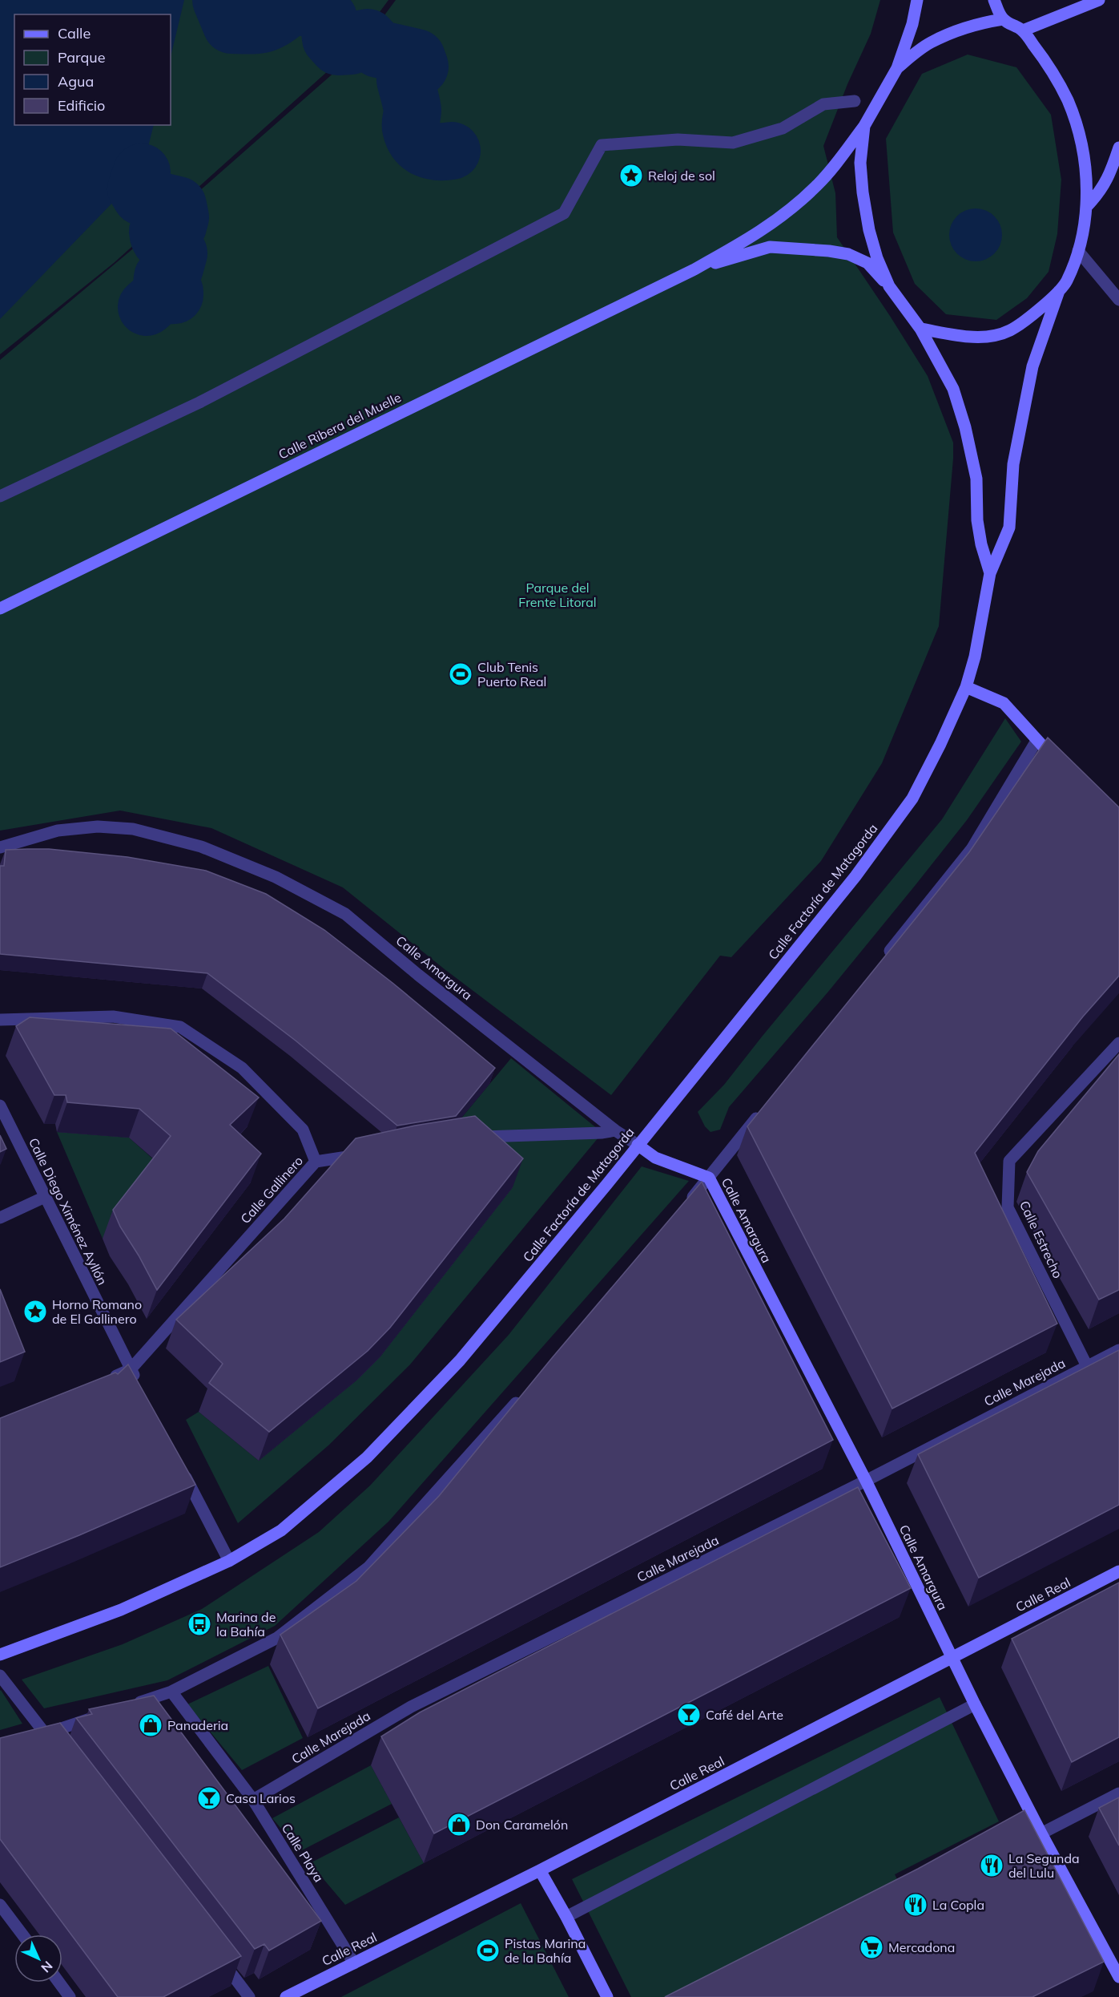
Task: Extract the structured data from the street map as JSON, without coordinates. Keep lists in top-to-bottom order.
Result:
{
  "streets": {
    "street": [
      "Calle Ribera del Muelle",
      "Calle Factoría de Matagorda",
      "Calle Amargura",
      "Calle Gallinero",
      "Calle Diego Ximénez Ayllón",
      "Calle Estrecho",
      "Calle Marejada",
      "Calle Real",
      "Calle Playa"
    ]
  },
  "crossings": [
    ["Calle Factoría de Matagorda", "Calle Amargura"],
    ["Calle Amargura", "Calle Marejada"],
    ["Calle Amargura", "Calle Real"],
    ["Calle Gallinero", "Calle Diego Ximénez Ayllón"],
    ["Calle Estrecho", "Calle Marejada"],
    ["Calle Marejada", "Calle Playa"],
    ["Calle Real", "Calle Playa"]
  ],
  "parks": ["Parque del Frente Litoral"],
  "places": {
    "place": ["Reloj de sol", "Horno Romano de El Gallinero"],
    "sports": ["Club Tenis Puerto Real", "Pistas Marina de la Bahía"],
    "bus stop": ["Marina de la Bahía"],
    "bar": ["Café del Arte", "Casa Larios"],
    "shop": ["Panaderia", "Don Caramelón"],
    "restaurant": ["La Segunda del Lulu", "La Copla"],
    "supermarket": ["Mercadona"]
  },
  "legend": [
    "Calle",
    "Parque",
    "Agua",
    "Edificio"
  ],
  "north": "bottom right"
}
